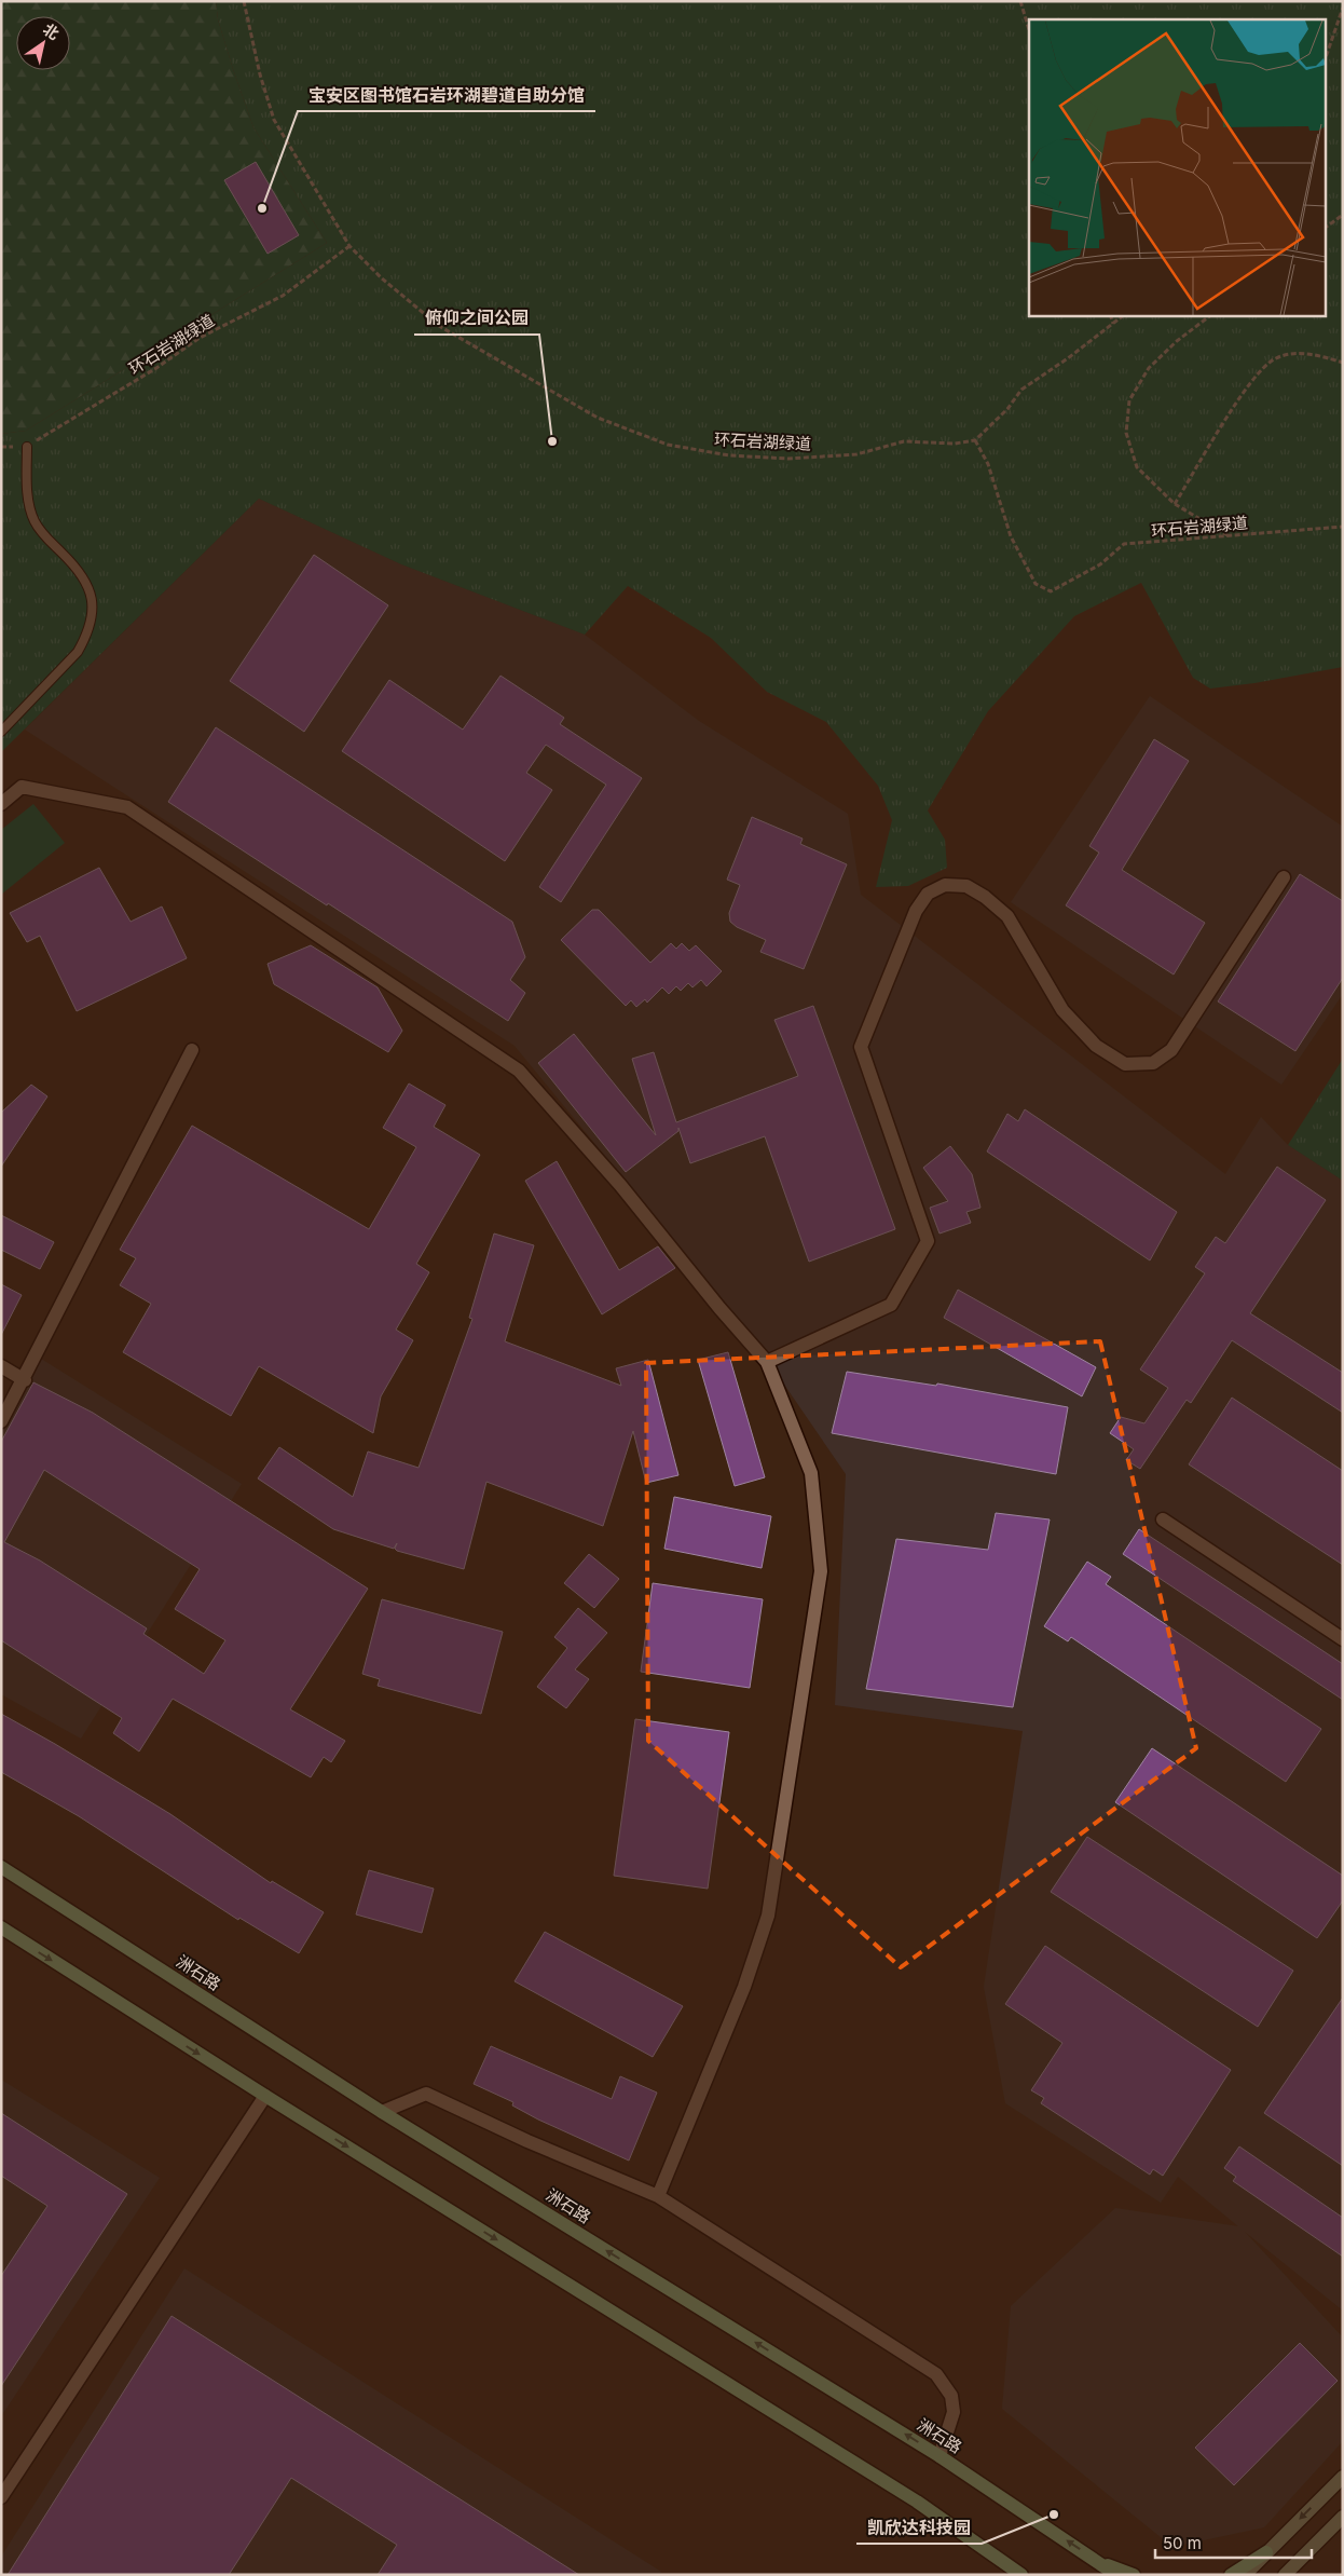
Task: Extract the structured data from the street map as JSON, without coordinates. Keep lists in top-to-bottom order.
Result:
{
  "streets": {
    "main road": ["洲石路"],
    "path": ["环石岩湖绿道"]
  },
  "places": ["宝安区图书馆石岩环湖碧道自助分馆", "俯仰之间公园", "凯欣达科技园"],
  "scale_bar": "50 m",
  "north": "top right"
}
